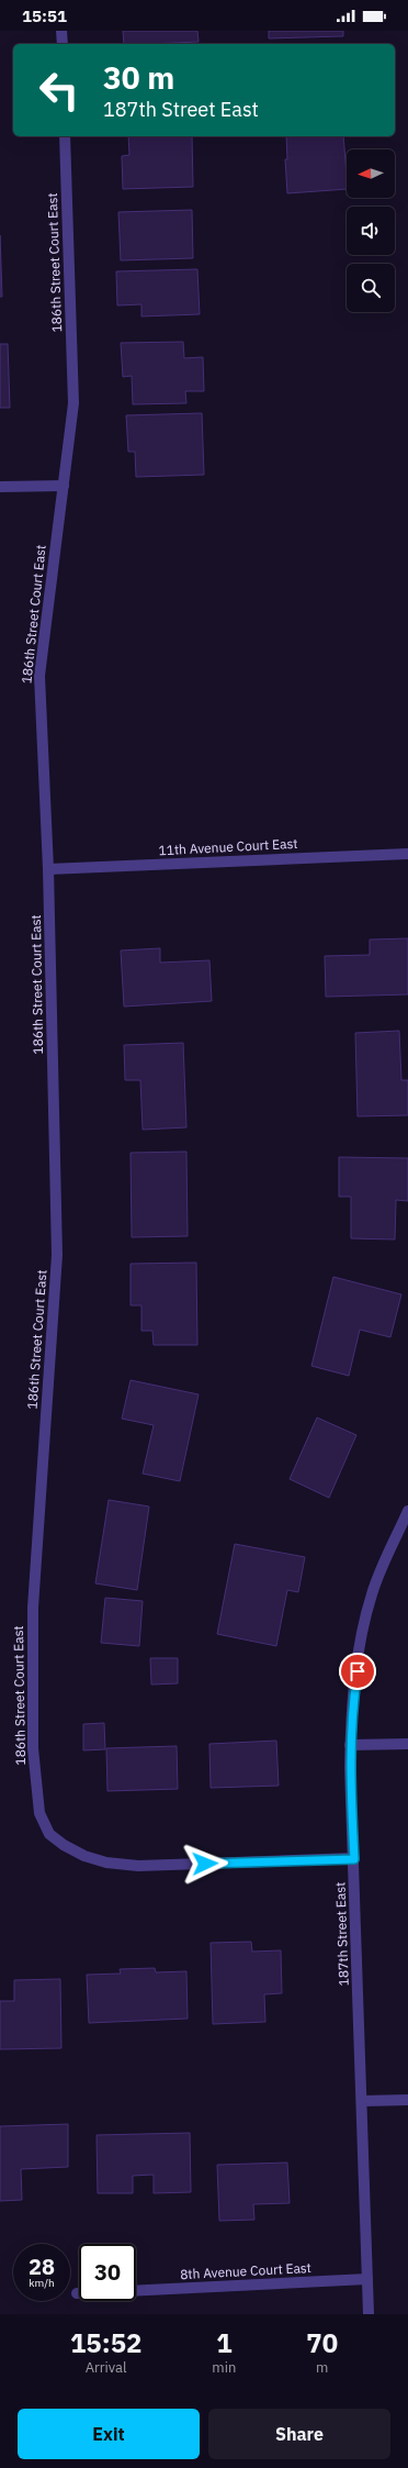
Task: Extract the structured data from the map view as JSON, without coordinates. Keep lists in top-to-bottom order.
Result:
{
  "streets": {
    "street": [
      "186th Street Court East",
      "11th Avenue Court East",
      "187th Street East",
      "8th Avenue Court East"
    ]
  },
  "crossings": [
    ["186th Street Court East", "11th Avenue Court East"],
    ["186th Street Court East", "187th Street East"],
    ["187th Street East", "8th Avenue Court East"]
  ],
  "north": "left",
  "page": {
    "status": "15:51",
    "turn": ["30 m", "187th Street East"],
    "speed": "28 km/h",
    "limit": "30",
    "eta": [
      "15:52",
      "Arrival",
      "1",
      "min",
      "70",
      "m"
    ],
    "buttons": ["Exit", "Share"]
  }
}
